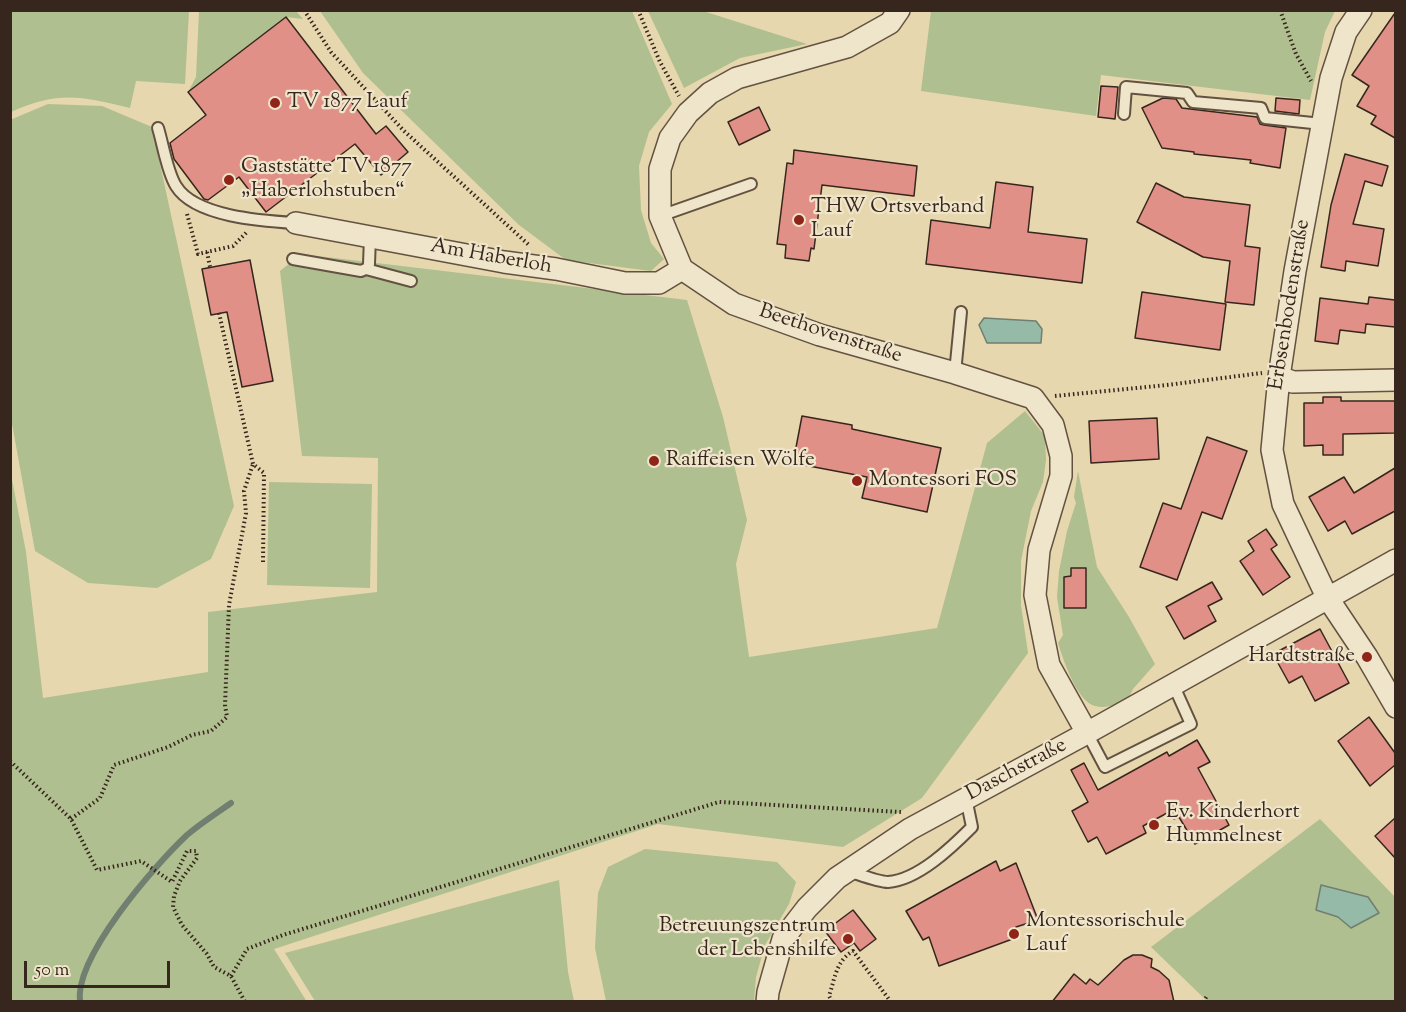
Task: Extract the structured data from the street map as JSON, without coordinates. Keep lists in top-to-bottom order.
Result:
{
  "streets": {
    "street": [
      "Am Haberloh",
      "Erbsenbodenstraße",
      "Beethovenstraße",
      "Daschstraße"
    ]
  },
  "crossings": [
    ["Am Haberloh", "Beethovenstraße"],
    ["Erbsenbodenstraße", "Daschstraße"]
  ],
  "places": [
    "TV 1877 Lauf",
    "Gaststätte TV 1877 „Haberlohstuben“",
    "THW Ortsverband Lauf",
    "Raiffeisen Wölfe",
    "Montessori FOS",
    "Hardtstraße",
    "Ev. Kinderhort Hummelnest",
    "Montessorischule Lauf",
    "Betreuungszentrum der Lebenshilfe"
  ],
  "scale_bar": "50 m"
}
